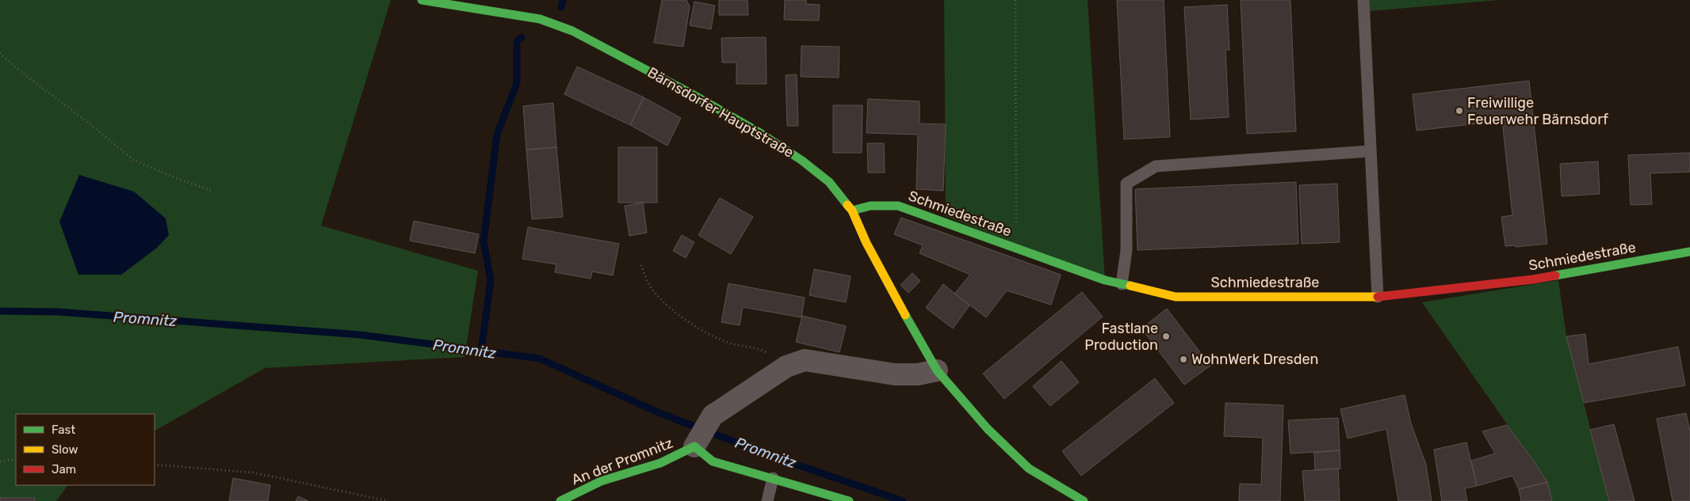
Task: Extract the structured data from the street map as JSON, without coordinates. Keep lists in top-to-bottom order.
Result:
{
  "streets": {
    "street": ["Bärnsdorfer Hauptstraße", "Schmiedestraße", "An der Promnitz"]
  },
  "crossings": [
    ["Bärnsdorfer Hauptstraße", "Schmiedestraße"]
  ],
  "water": ["Promnitz"],
  "places": ["Freiwillige Feuerwehr Bärnsdorf", "Fastlane Production", "WohnWerk Dresden"],
  "legend": ["Fast", "Slow", "Jam"]
}
